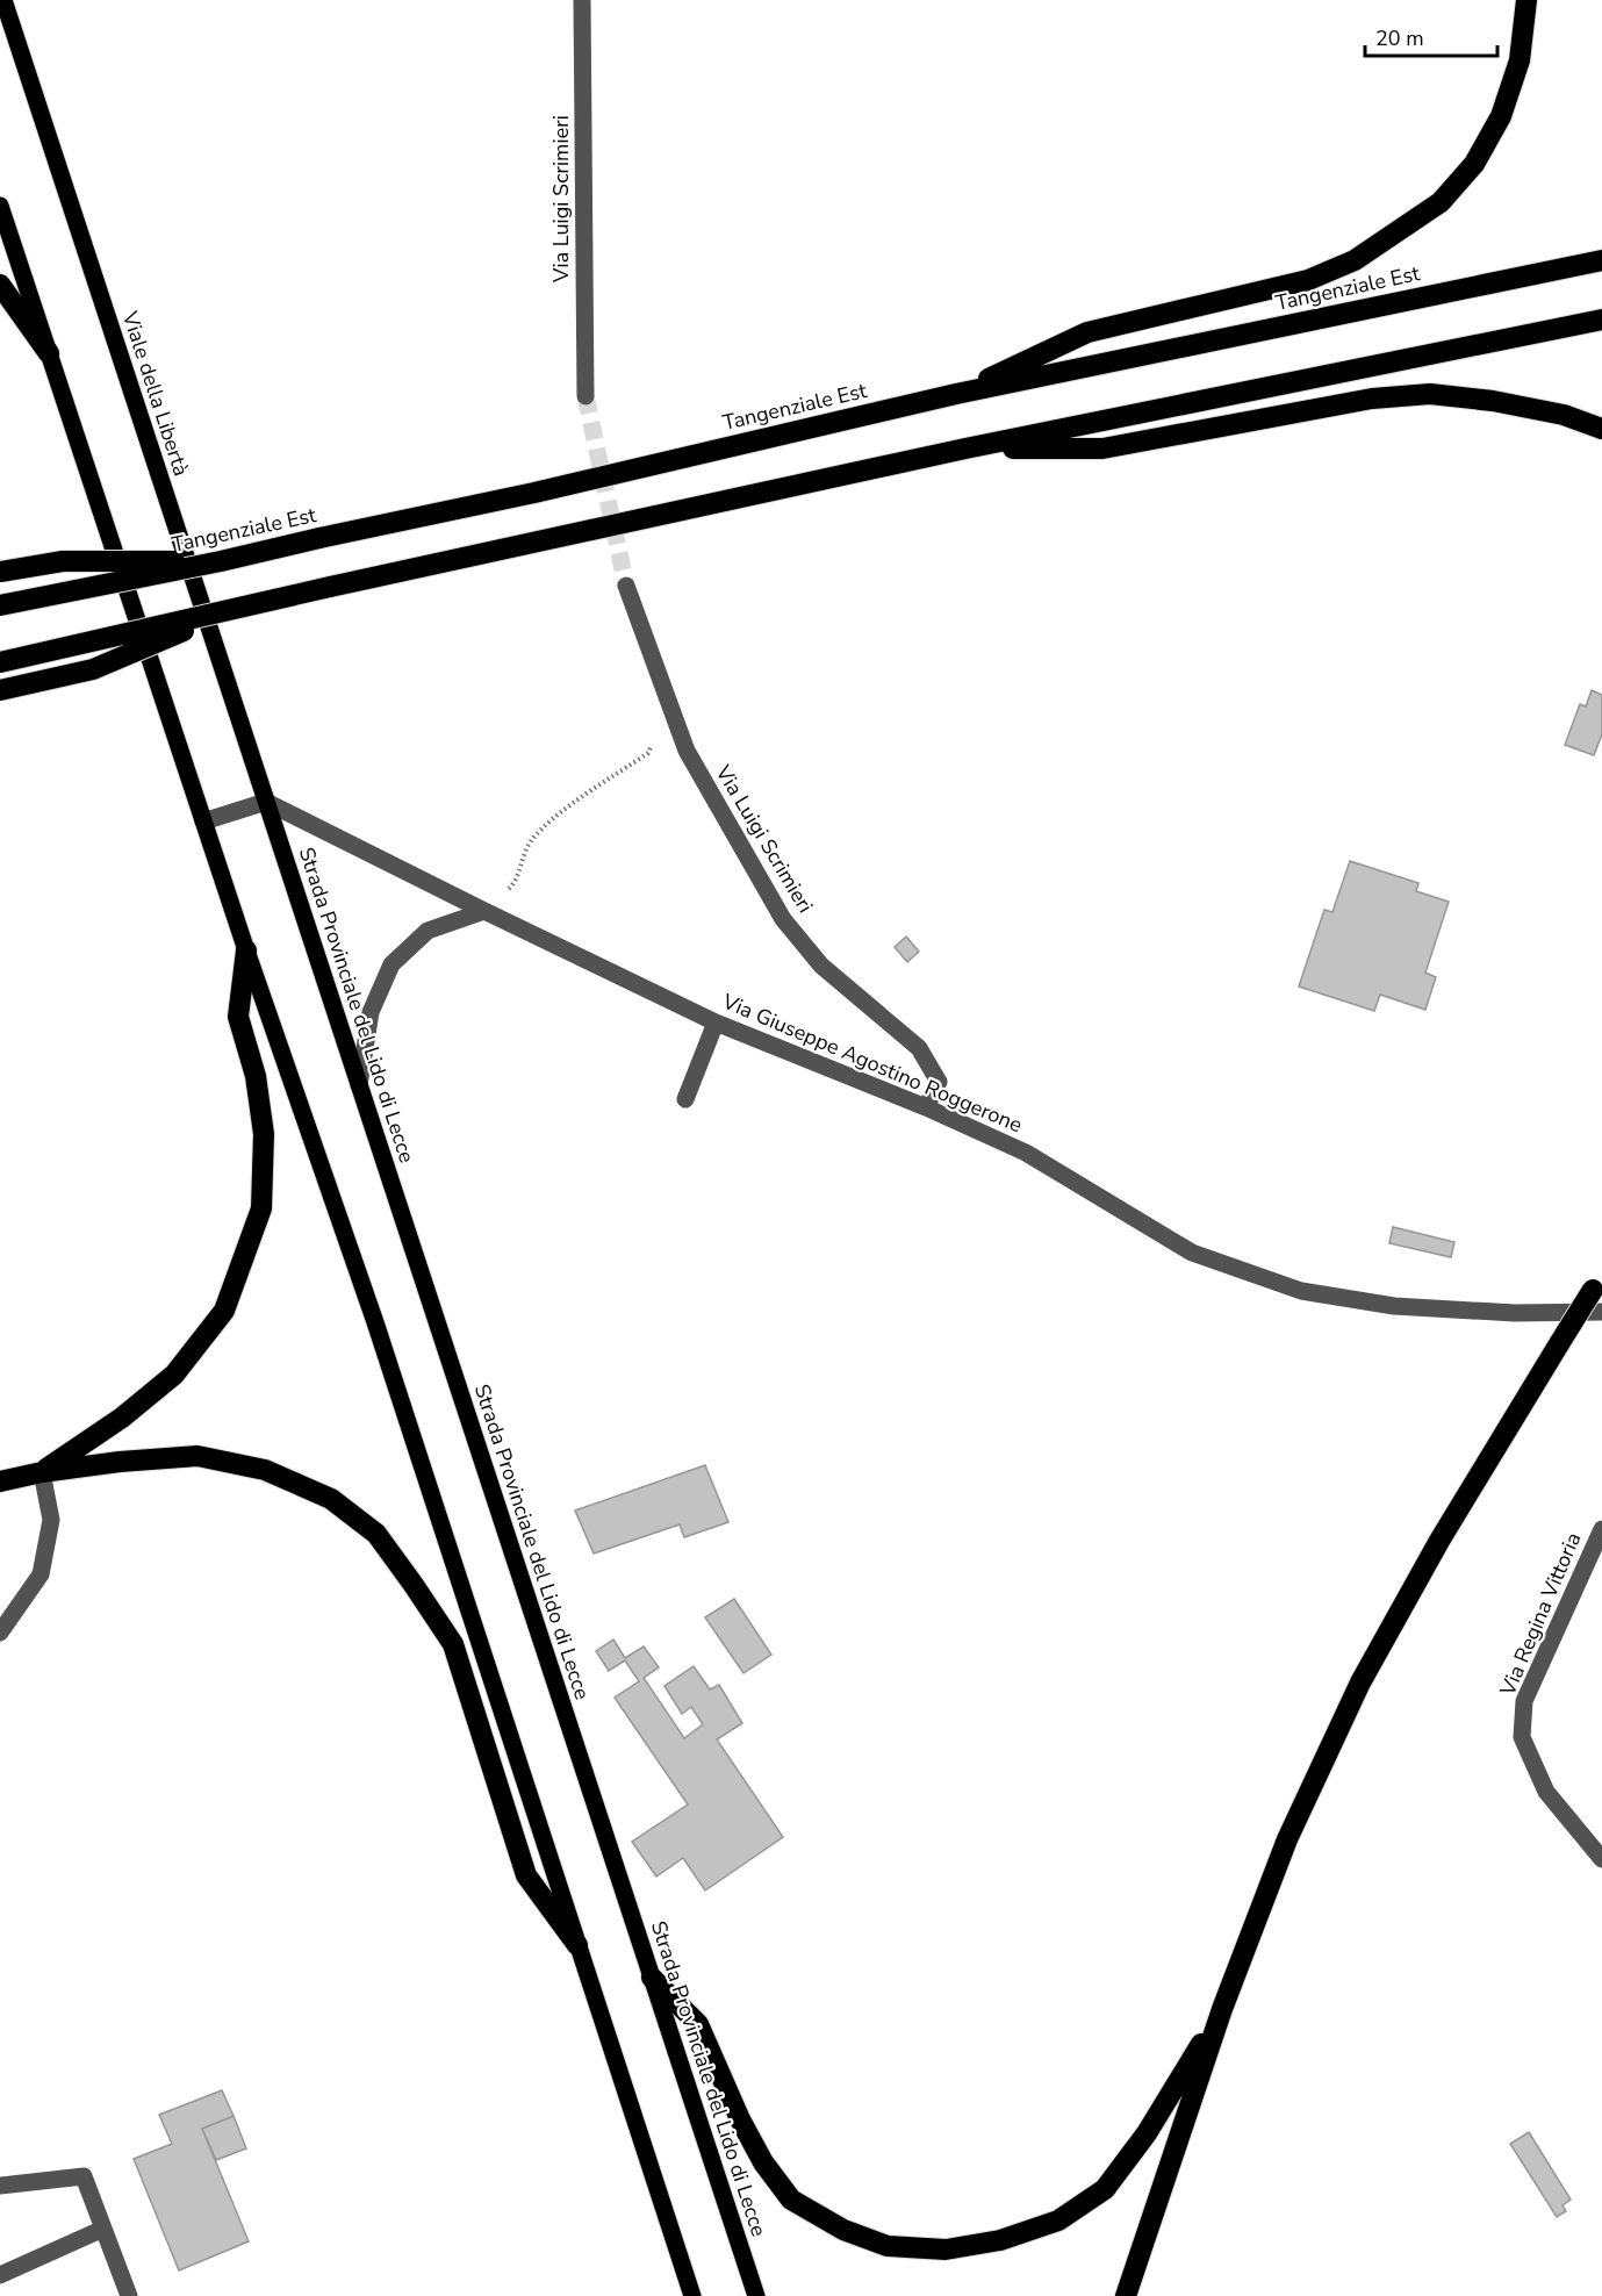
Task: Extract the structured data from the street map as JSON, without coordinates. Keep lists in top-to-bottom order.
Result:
{
  "streets": {
    "highway": ["Tangenziale Est"],
    "main road": ["Viale della Libertà", "Strada Provinciale del Lido di Lecce"],
    "street": ["Via Luigi Scrimieri", "Via Giuseppe Agostino Roggerone", "Via Regina Vittoria"]
  },
  "crossings": [
    ["Via Luigi Scrimieri", "Via Giuseppe Agostino Roggerone"],
    ["Viale della Libertà", "Strada Provinciale del Lido di Lecce"],
    ["Viale della Libertà", "Via Giuseppe Agostino Roggerone"],
    ["Strada Provinciale del Lido di Lecce", "Via Giuseppe Agostino Roggerone"]
  ],
  "scale_bar": "20 m"
}
